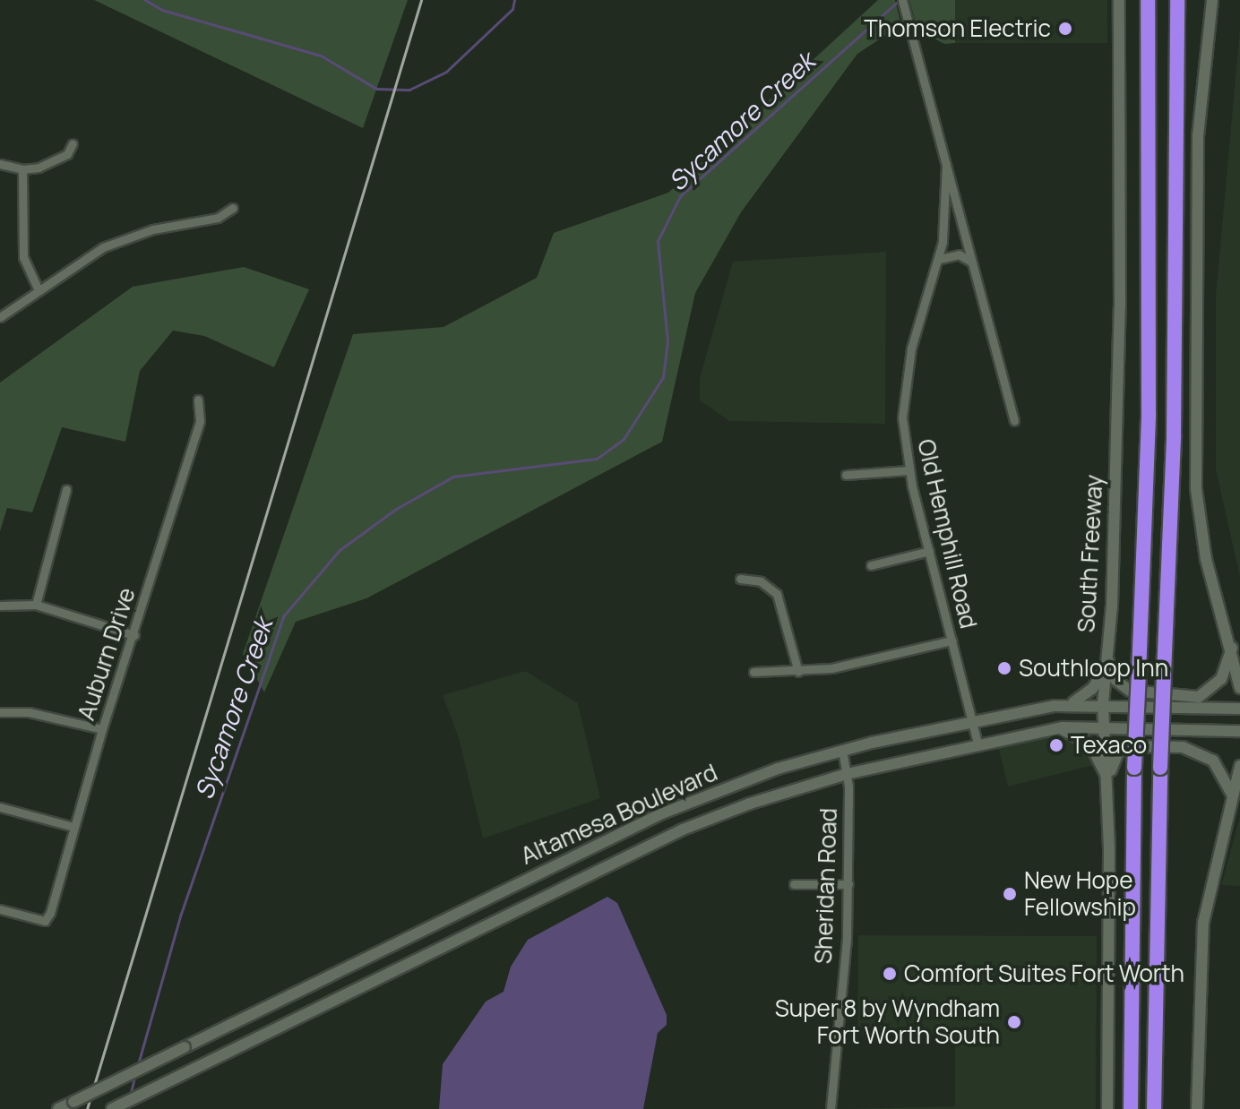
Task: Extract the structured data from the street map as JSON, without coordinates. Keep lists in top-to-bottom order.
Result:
{
  "streets": {
    "main road": ["South Freeway", "Altamesa Boulevard"],
    "street": ["Old Hemphill Road", "Auburn Drive", "Sheridan Road"]
  },
  "crossings": [
    ["Old Hemphill Road", "Altamesa Boulevard"],
    ["South Freeway", "Altamesa Boulevard"],
    ["Altamesa Boulevard", "Sheridan Road"]
  ],
  "water": ["Sycamore Creek"],
  "places": [
    "Thomson Electric",
    "Southloop Inn",
    "Texaco",
    "New Hope Fellowship",
    "Comfort Suites Fort Worth",
    "Super 8 by Wyndham Fort Worth South"
  ]
}
